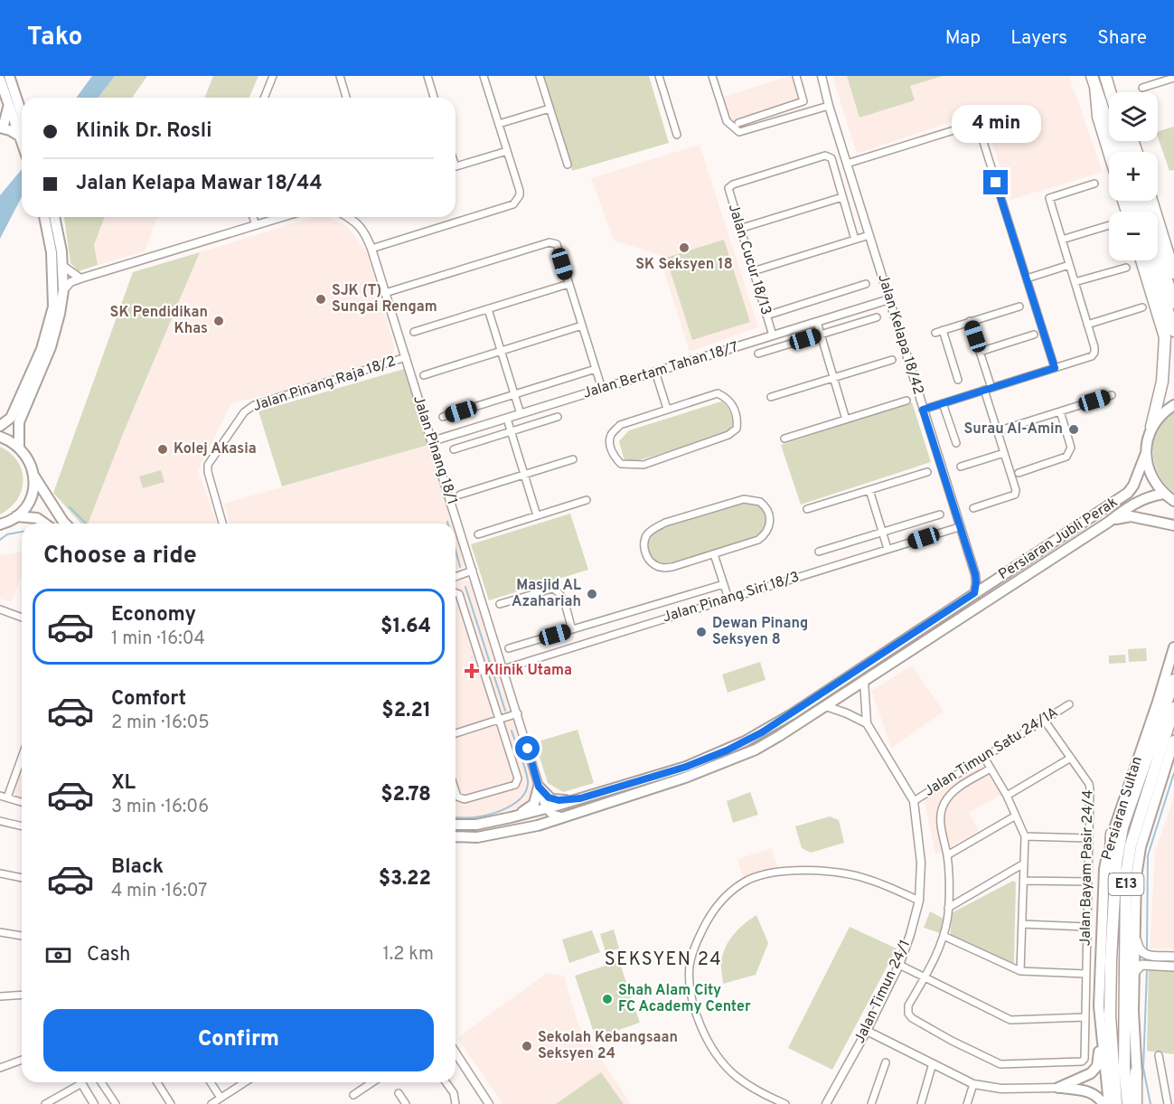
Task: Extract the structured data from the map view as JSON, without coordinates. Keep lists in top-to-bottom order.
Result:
{
  "streets": {
    "highway": ["E13"],
    "main road": ["Persiaran Jubli Perak", "Persiaran Sultan"],
    "street": [
      "Jalan Cucur 18/13",
      "Jalan Kelapa 18/42",
      "Jalan Bertam Tahan 18/7",
      "Jalan Pinang Raja 18/2",
      "Jalan Pinang 18/1",
      "Jalan Pinang Siri 18/3",
      "Jalan Timun Satu 24/1A",
      "Jalan Bayam Pasir 24/4",
      "Jalan Timun 24/1"
    ]
  },
  "crossings": [
    ["Jalan Cucur 18/13", "Jalan Bertam Tahan 18/7"],
    ["Jalan Kelapa 18/42", "Jalan Bertam Tahan 18/7"],
    ["Jalan Kelapa 18/42", "Persiaran Jubli Perak"],
    ["Jalan Kelapa 18/42", "Jalan Pinang Siri 18/3"],
    ["Jalan Bertam Tahan 18/7", "Jalan Pinang 18/1"],
    ["Jalan Pinang Raja 18/2", "Jalan Pinang 18/1"],
    ["Jalan Pinang 18/1", "Persiaran Jubli Perak"],
    ["Jalan Pinang 18/1", "Jalan Pinang Siri 18/3"],
    ["Jalan Timun Satu 24/1A", "Jalan Bayam Pasir 24/4"],
    ["Jalan Timun Satu 24/1A", "Jalan Timun 24/1"]
  ],
  "districts": ["SEKSYEN 24"],
  "places": {
    "other": [
      "SK Seksyen 18",
      "SJK (T) Sungai Rengam",
      "SK Pendidikan Khas",
      "Surau Al-Amin",
      "Kolej Akasia",
      "Masjid AL Azahariah",
      "Dewan Pinang Seksyen 8",
      "Shah Alam City FC Academy Center",
      "Sekolah Kebangsaan Seksyen 24"
    ],
    "health": ["Klinik Utama"]
  },
  "page": {
    "header": "Tako",
    "nav": ["Map", "Layers", "Share"],
    "map_buttons": ["+", "−"],
    "banner": ["Klinik Dr. Rosli", "Jalan Kelapa Mawar 18/44"],
    "bubble": "4 min",
    "heading": "Choose a ride",
    "list": [
      {
        "name": "Economy",
        "note": "1 min · 16:04",
        "value": "$1.64"
      },
      {
        "name": "Comfort",
        "note": "2 min · 16:05",
        "value": "$2.21"
      },
      {
        "name": "XL",
        "note": "3 min · 16:06",
        "value": "$2.78"
      },
      {
        "name": "Black",
        "note": "4 min · 16:07",
        "value": "$3.22"
      }
    ],
    "pay": ["Cash", "1.2 km"],
    "buttons": "Confirm"
  }
}
